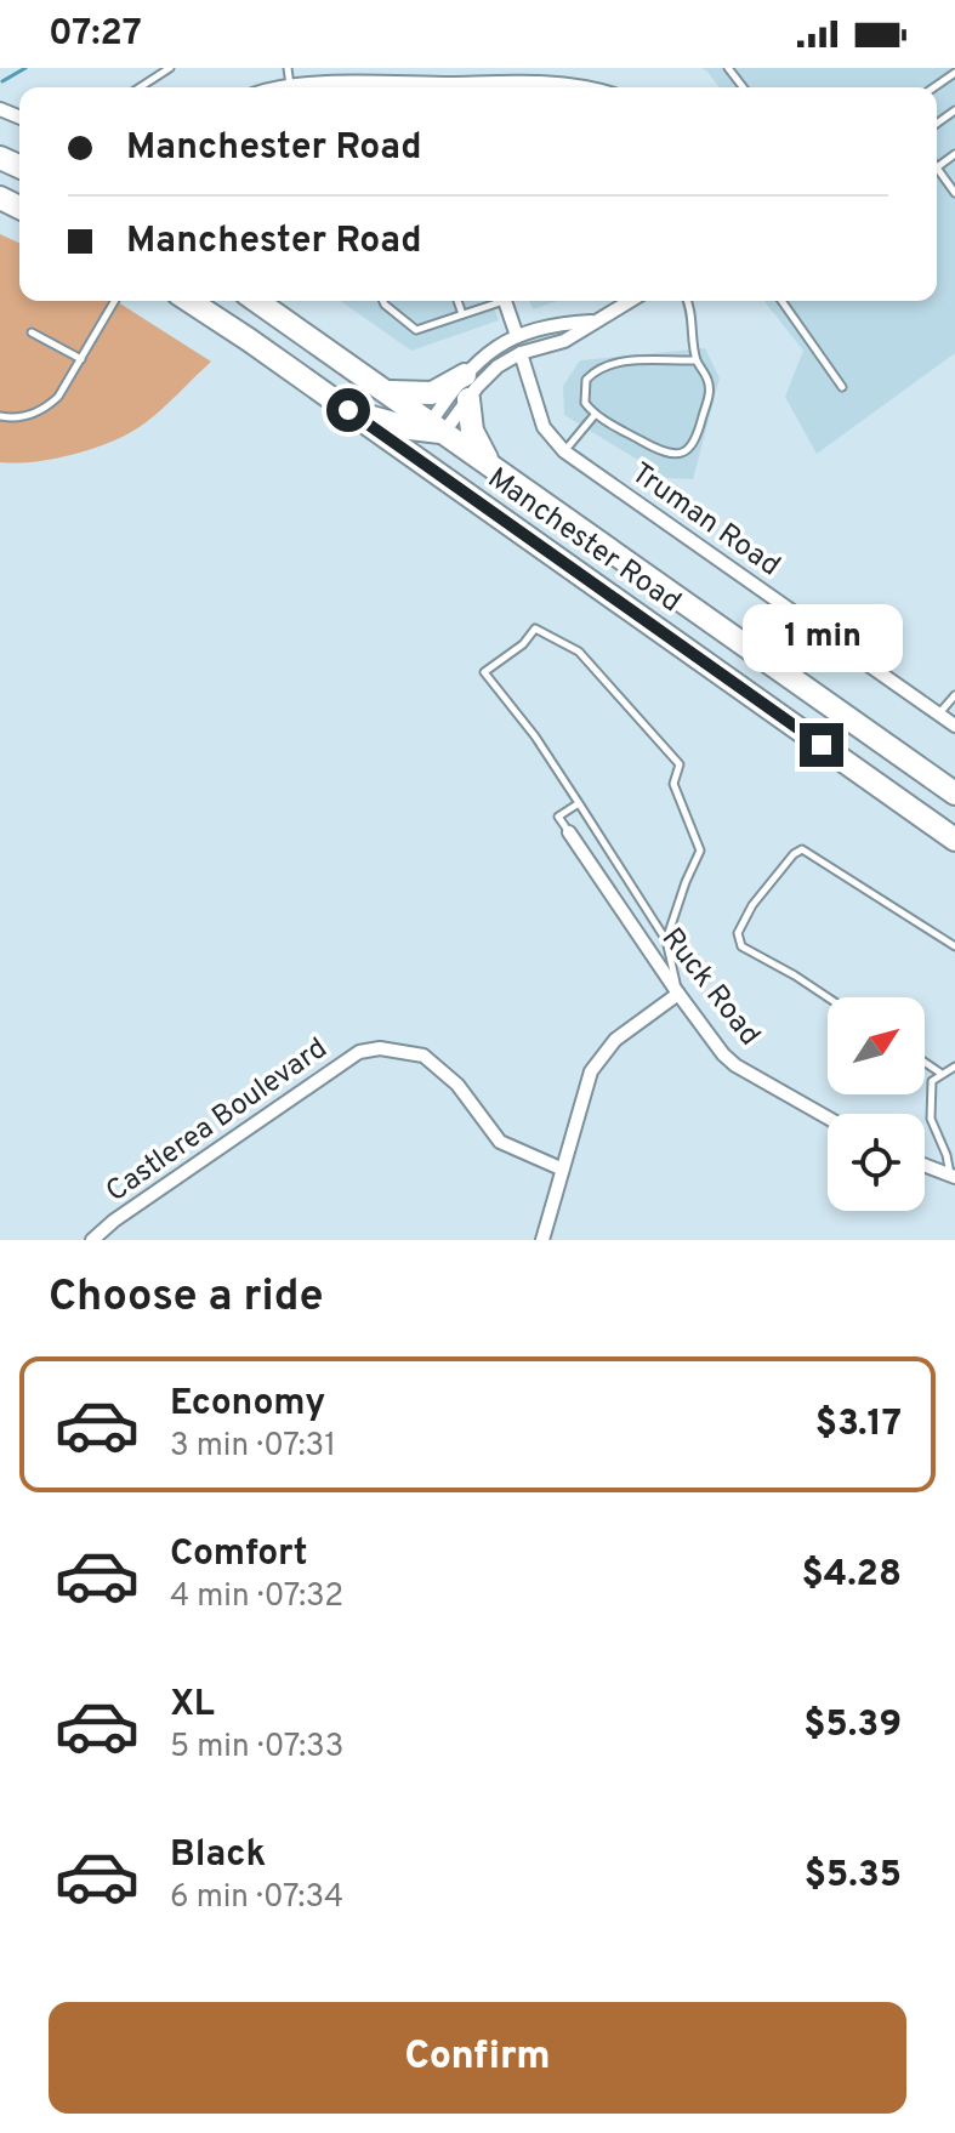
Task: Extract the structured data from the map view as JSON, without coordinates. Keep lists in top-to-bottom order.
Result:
{
  "streets": {
    "highway": ["Manchester Road"],
    "street": ["Truman Road", "Ruck Road", "Castlerea Boulevard"]
  },
  "north": "top right",
  "page": {
    "status": "07:27",
    "banner": ["Manchester Road", "Manchester Road"],
    "bubble": "1 min",
    "heading": "Choose a ride",
    "list": [
      {
        "name": "Economy",
        "note": "3 min · 07:31",
        "value": "$3.17"
      },
      {
        "name": "Comfort",
        "note": "4 min · 07:32",
        "value": "$4.28"
      },
      {
        "name": "XL",
        "note": "5 min · 07:33",
        "value": "$5.39"
      },
      {
        "name": "Black",
        "note": "6 min · 07:34",
        "value": "$5.35"
      }
    ],
    "buttons": "Confirm"
  }
}
